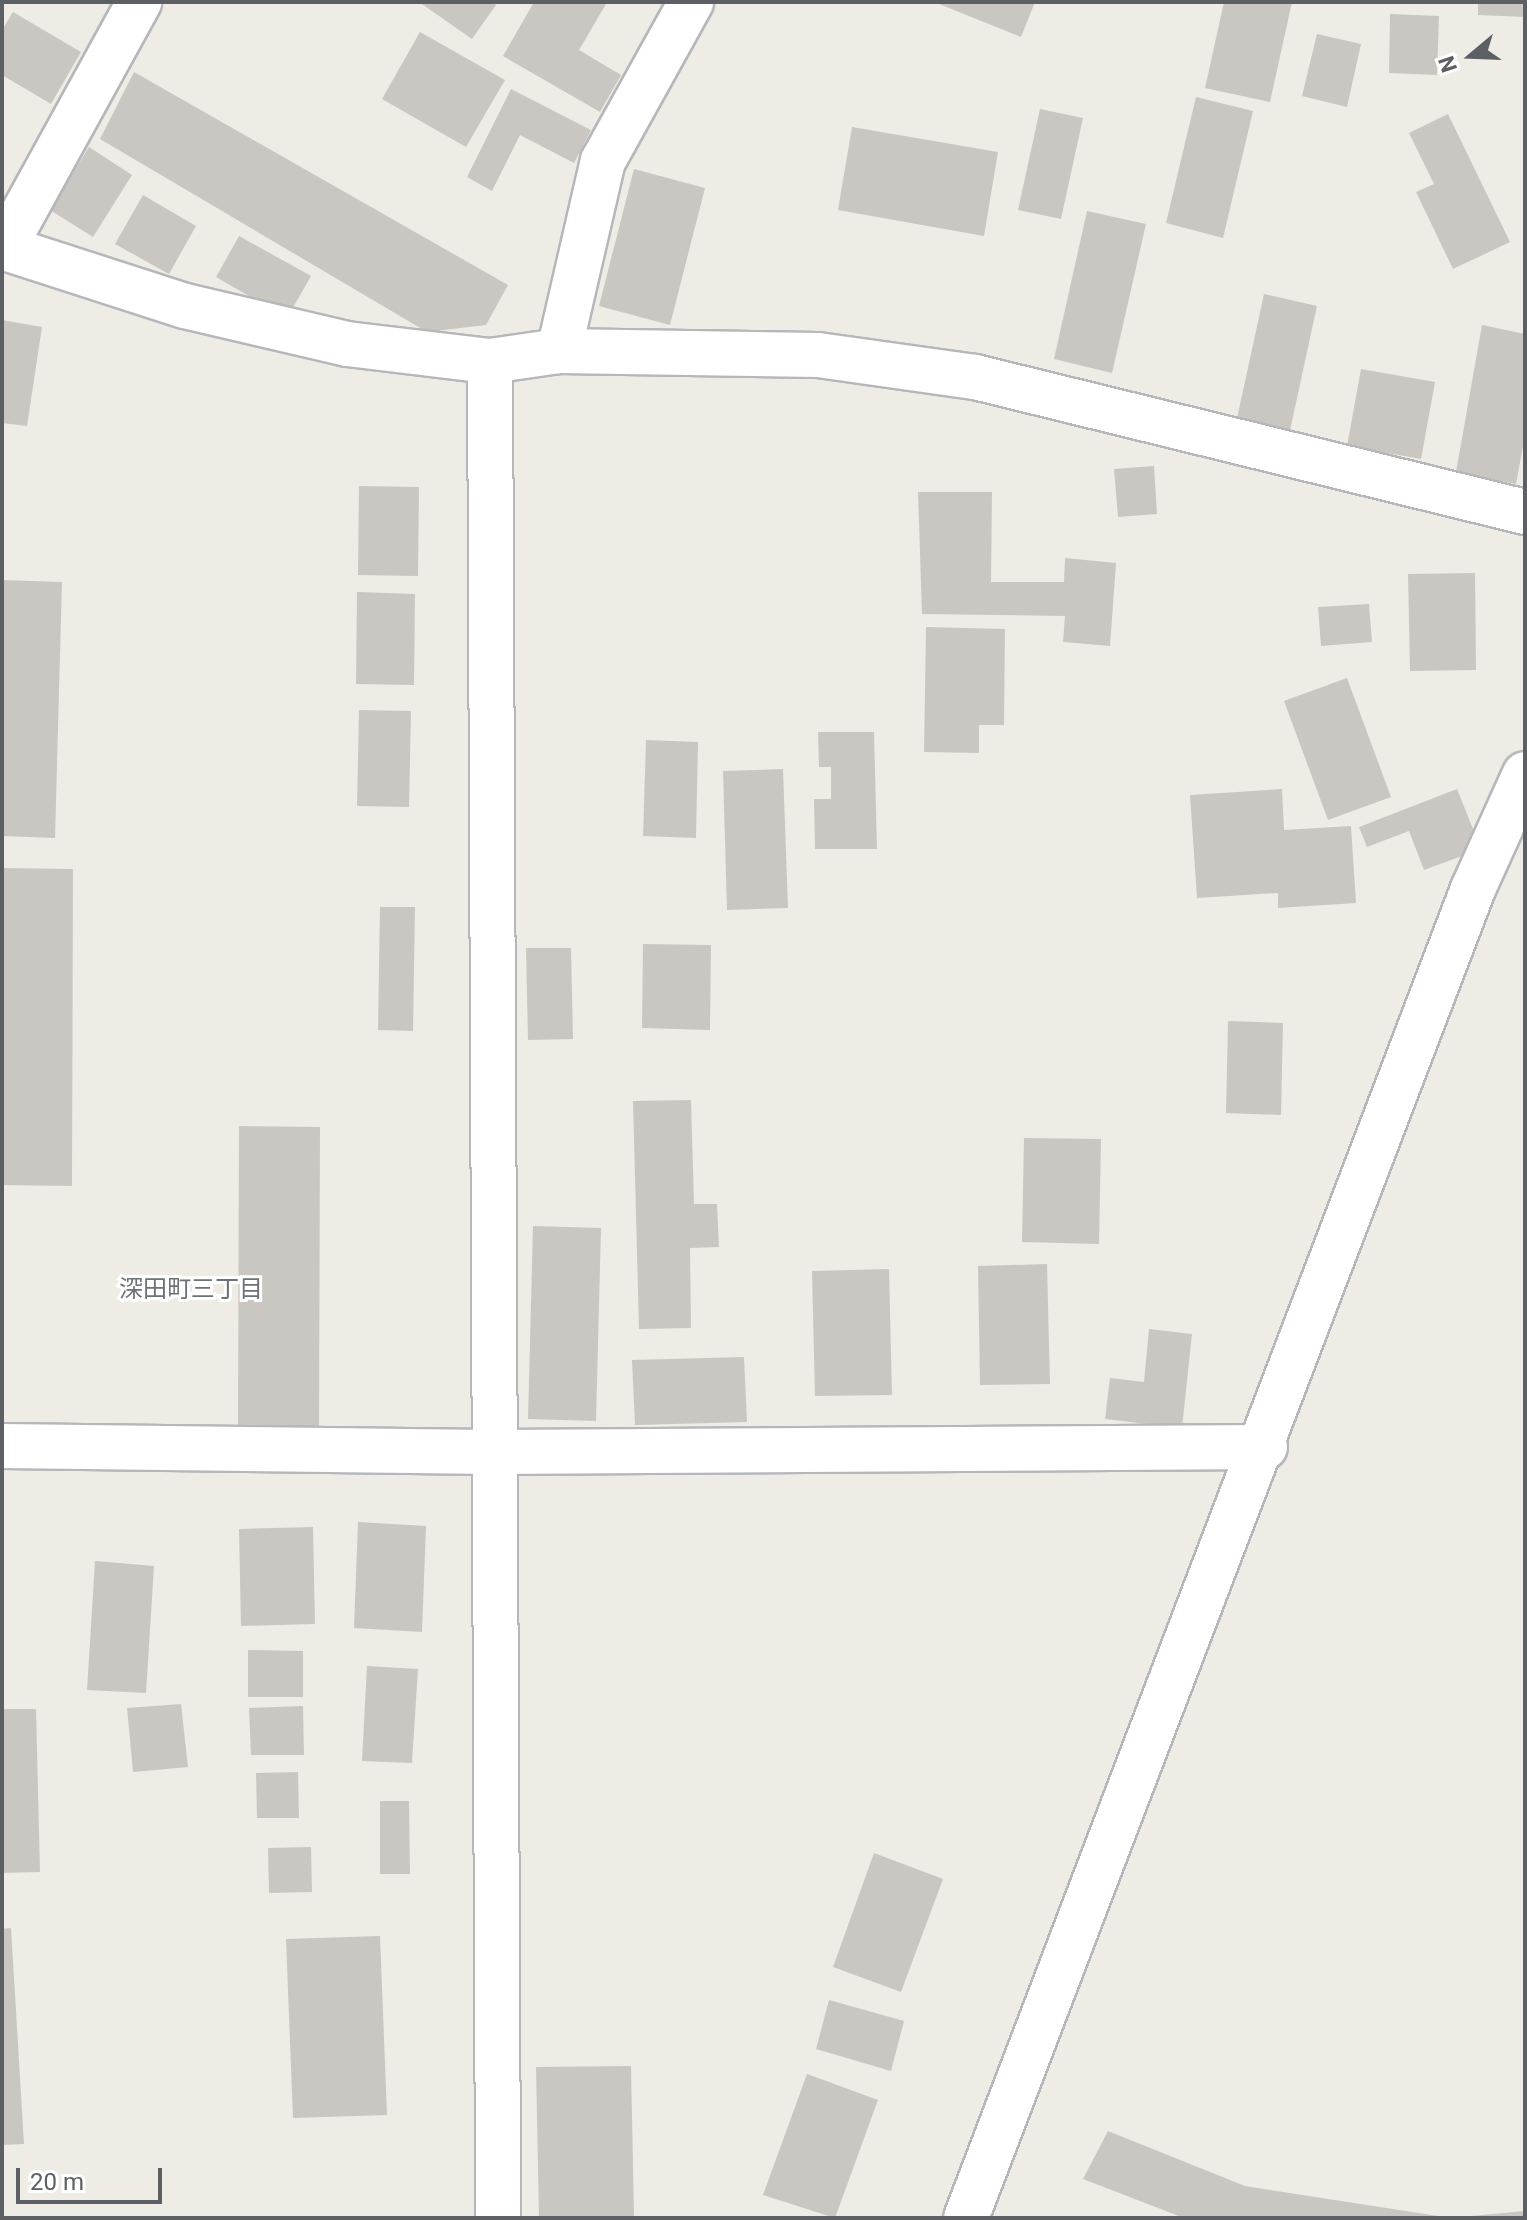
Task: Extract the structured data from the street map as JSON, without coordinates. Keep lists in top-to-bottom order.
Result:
{
  "districts": ["深田町三丁目"],
  "scale_bar": "20 m",
  "north": "left"
}
